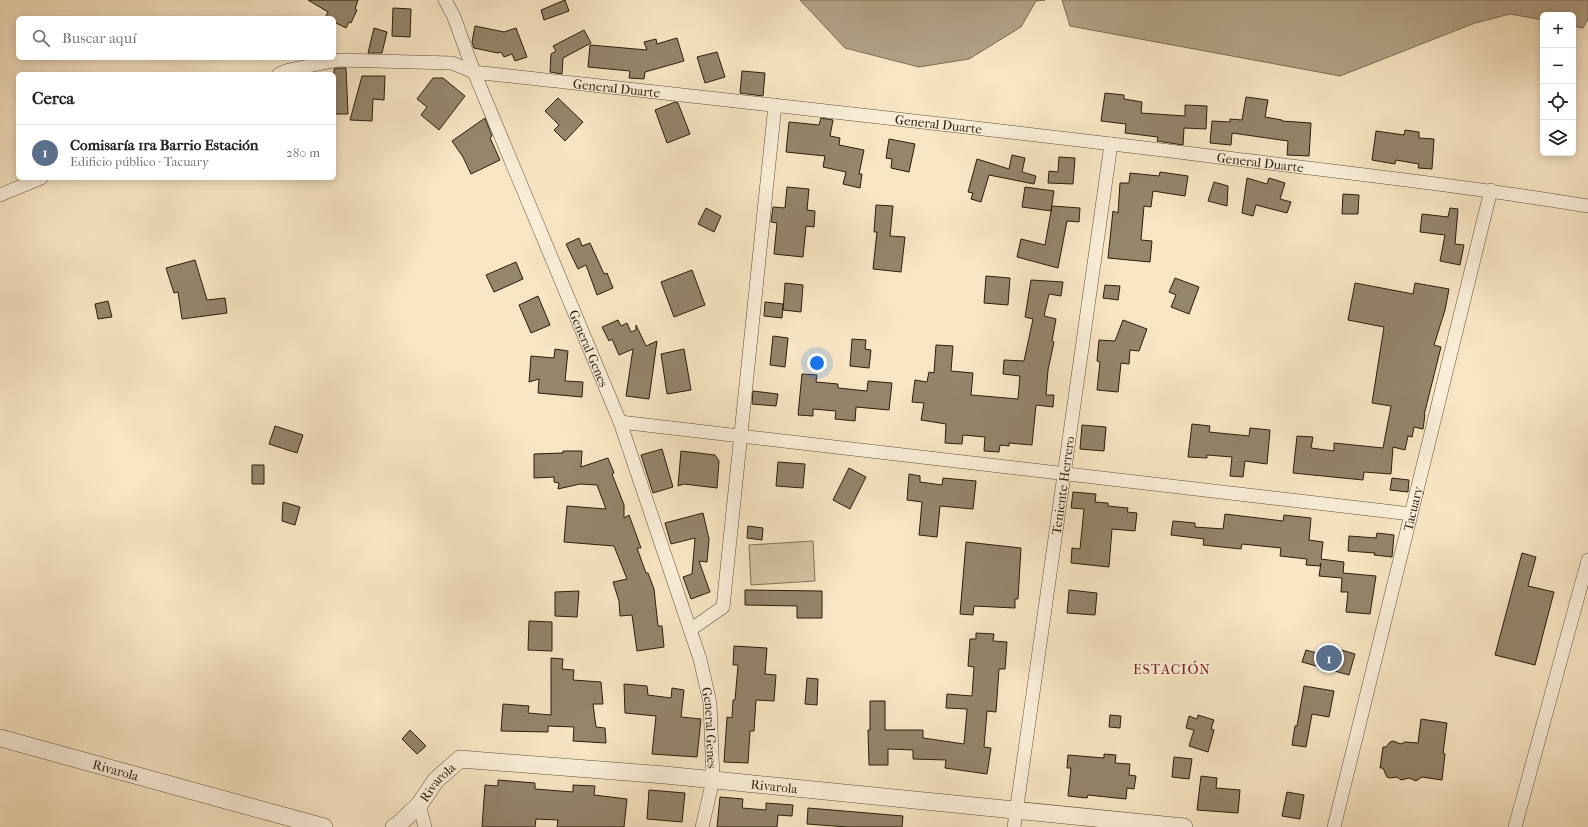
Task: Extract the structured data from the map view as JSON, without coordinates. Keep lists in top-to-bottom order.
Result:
{
  "streets": {
    "street": [
      "General Duarte",
      "General Genes",
      "Teniente Herrero",
      "Tacuary",
      "Rivarola"
    ]
  },
  "crossings": [
    ["General Duarte", "General Genes"],
    ["General Duarte", "Teniente Herrero"],
    ["General Duarte", "Tacuary"],
    ["General Genes", "Rivarola"],
    ["Teniente Herrero", "Rivarola"]
  ],
  "districts": ["ESTACIÓN"],
  "page": {
    "map_buttons": ["+", "−"],
    "search": "Buscar aquí",
    "heading": "Cerca",
    "list": [
      {
        "mark": "1",
        "name": "Comisaría 1ra Barrio Estación",
        "note": "Edificio público · Tacuary",
        "value": "280 m"
      }
    ],
    "pins": "1"
  }
}
